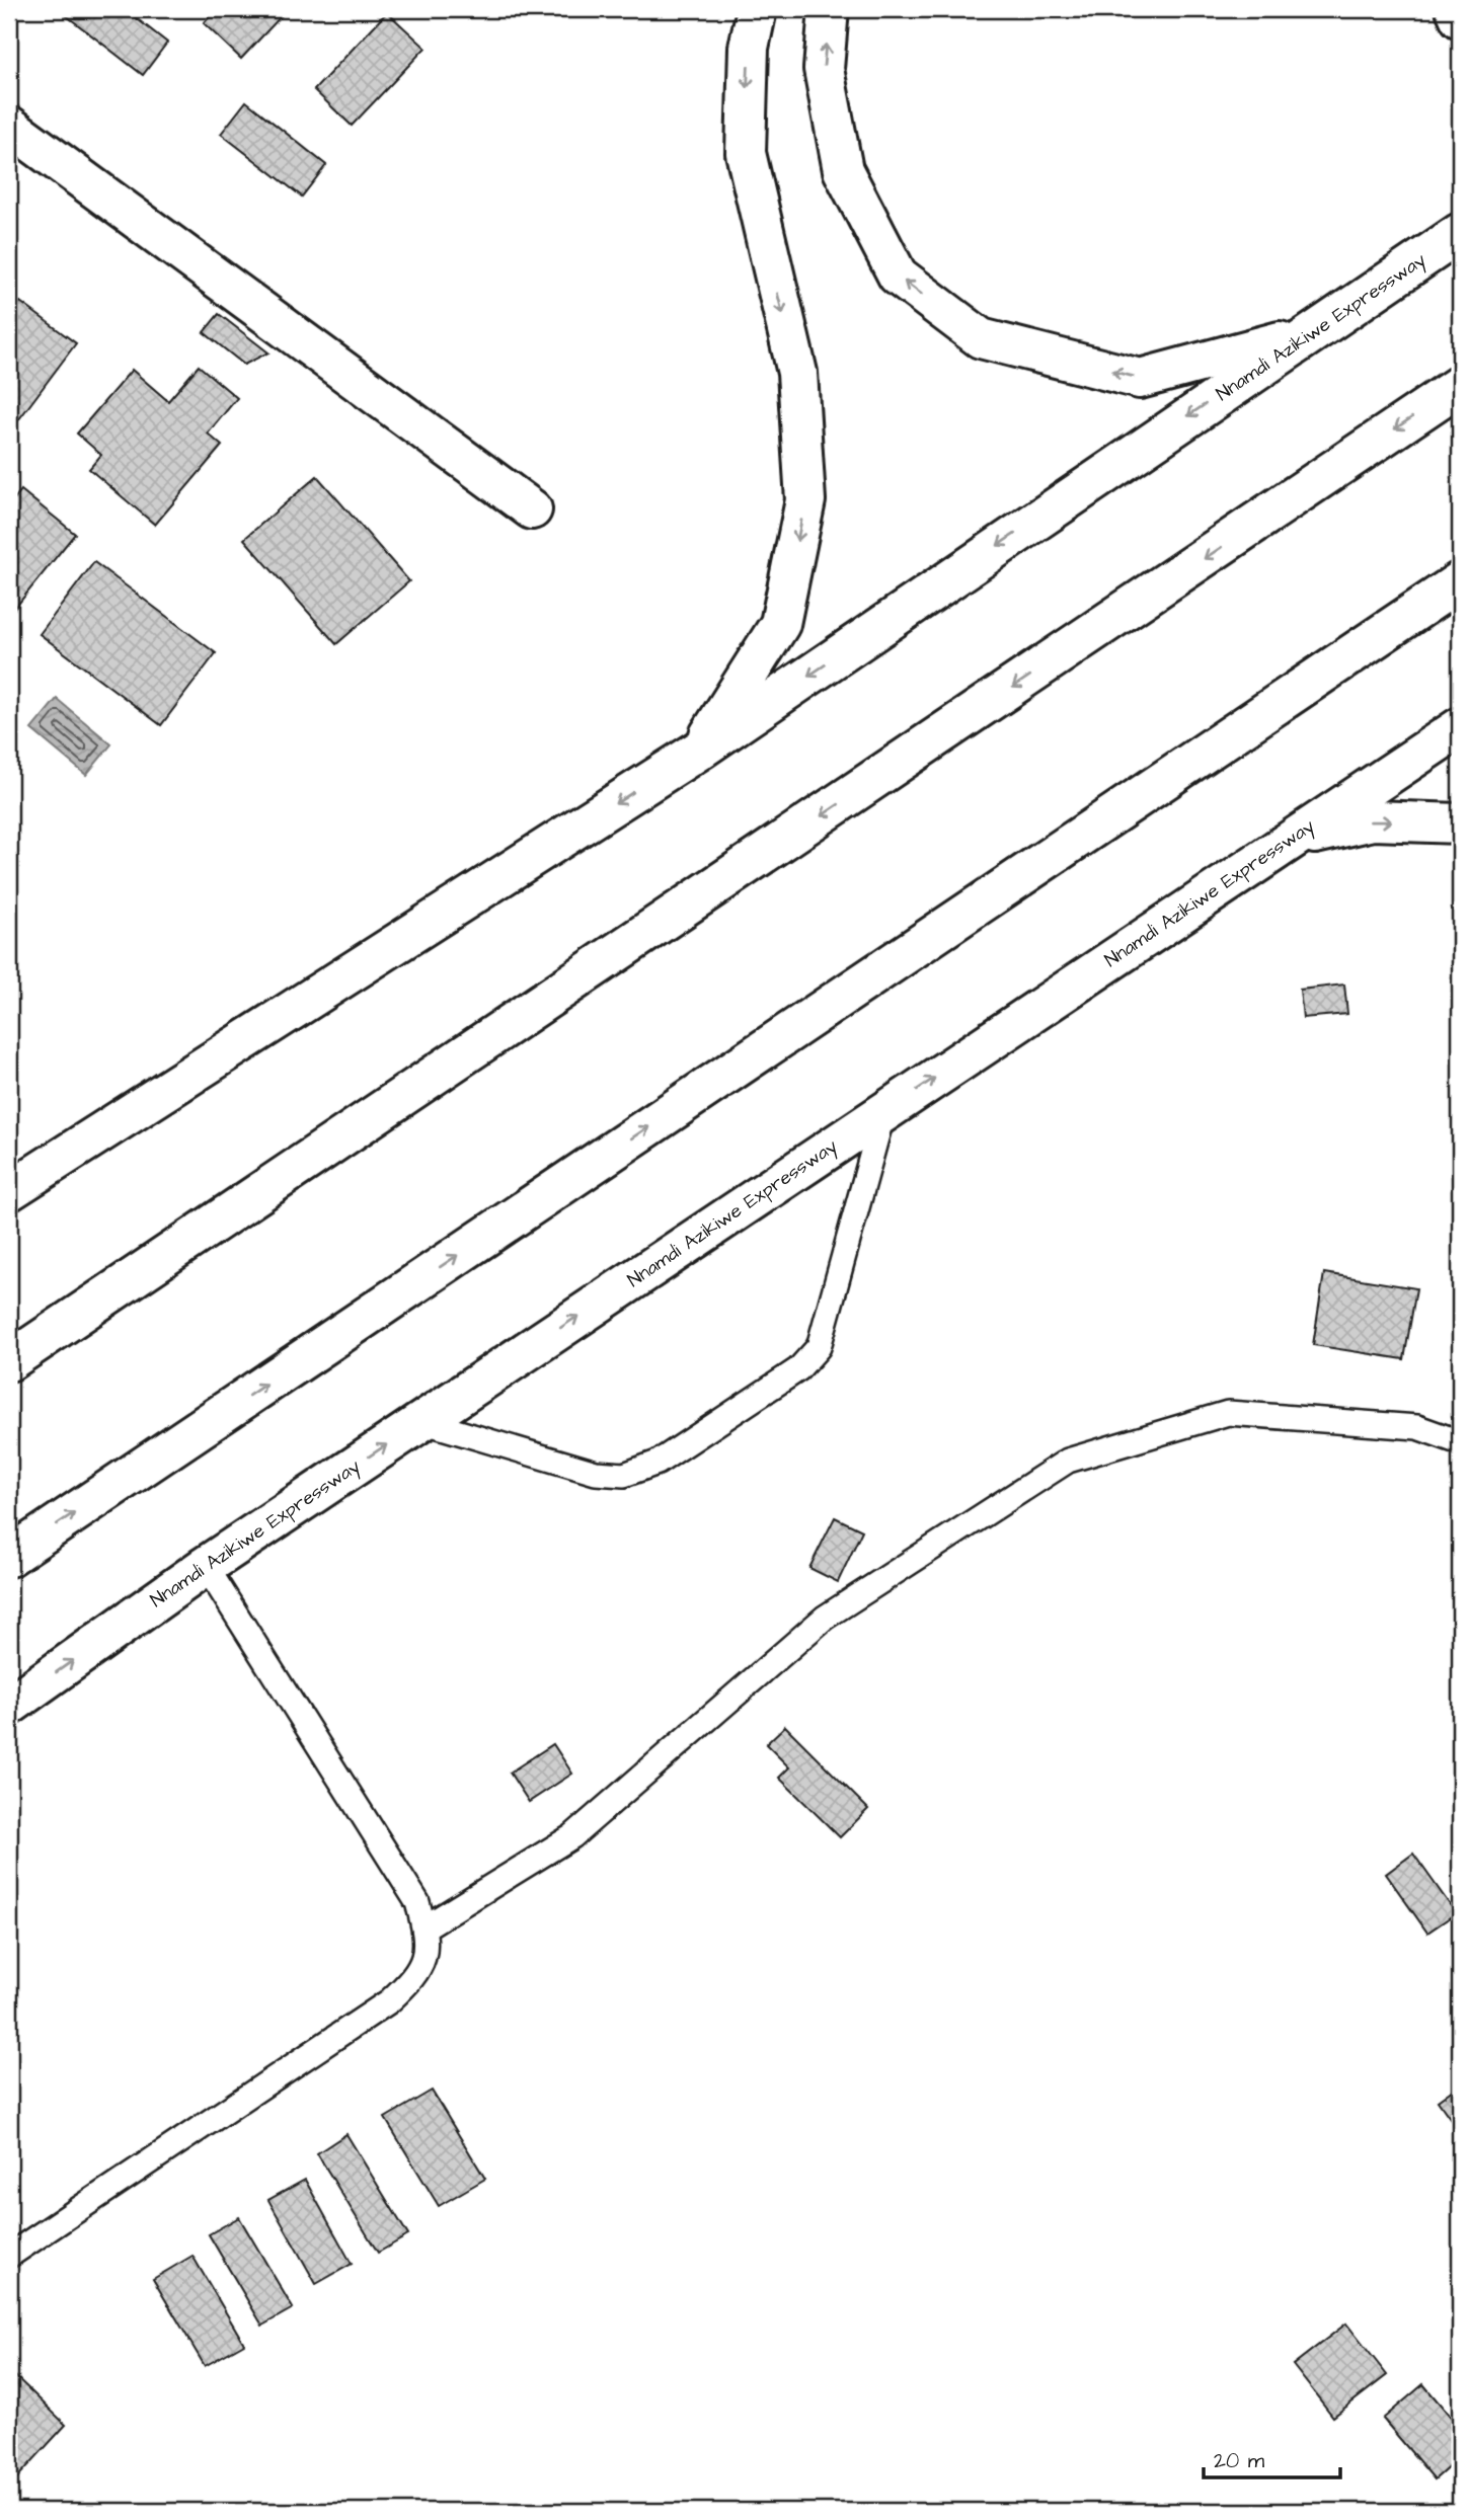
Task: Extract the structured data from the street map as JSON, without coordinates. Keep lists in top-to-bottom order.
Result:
{
  "streets": {
    "main road": ["Nnamdi Azikiwe Expressway"]
  },
  "scale_bar": "20 m"
}
